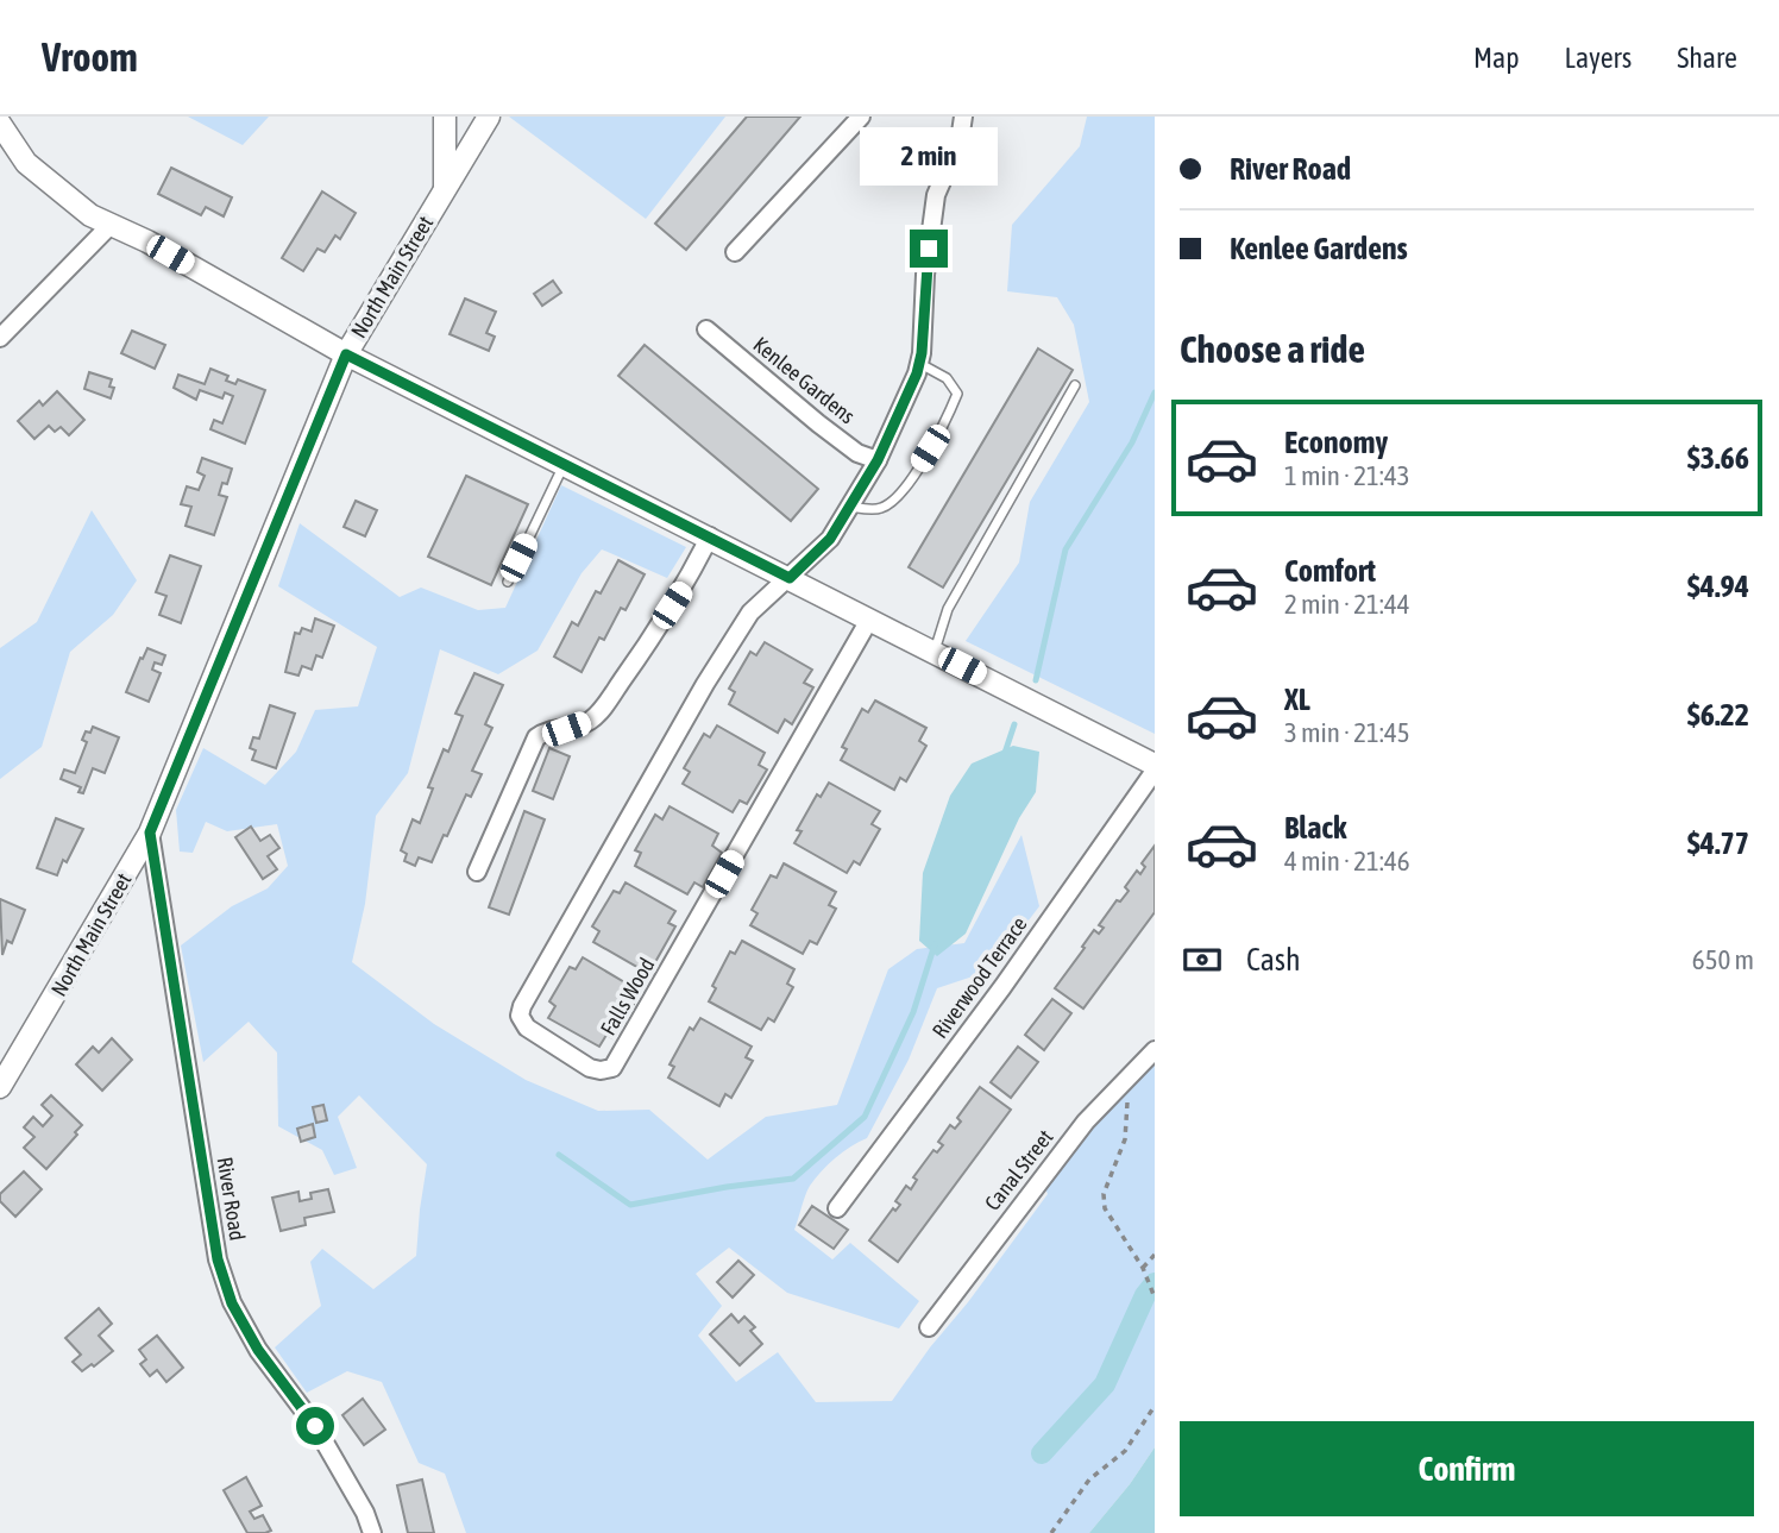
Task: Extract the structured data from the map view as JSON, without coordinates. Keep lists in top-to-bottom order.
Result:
{
  "streets": {
    "street": [
      "North Main Street",
      "Kenlee Gardens",
      "Riverwood Terrace",
      "Falls Wood",
      "Canal Street",
      "River Road"
    ]
  },
  "crossings": [
    ["North Main Street", "River Road"]
  ],
  "page": {
    "header": "Vroom",
    "nav": ["Map", "Layers", "Share"],
    "banner": ["River Road", "Kenlee Gardens"],
    "bubble": "2 min",
    "heading": "Choose a ride",
    "list": [
      {
        "name": "Economy",
        "note": "1 min · 21:43",
        "value": "$3.66"
      },
      {
        "name": "Comfort",
        "note": "2 min · 21:44",
        "value": "$4.94"
      },
      {
        "name": "XL",
        "note": "3 min · 21:45",
        "value": "$6.22"
      },
      {
        "name": "Black",
        "note": "4 min · 21:46",
        "value": "$4.77"
      }
    ],
    "pay": ["Cash", "650 m"],
    "buttons": "Confirm"
  }
}
